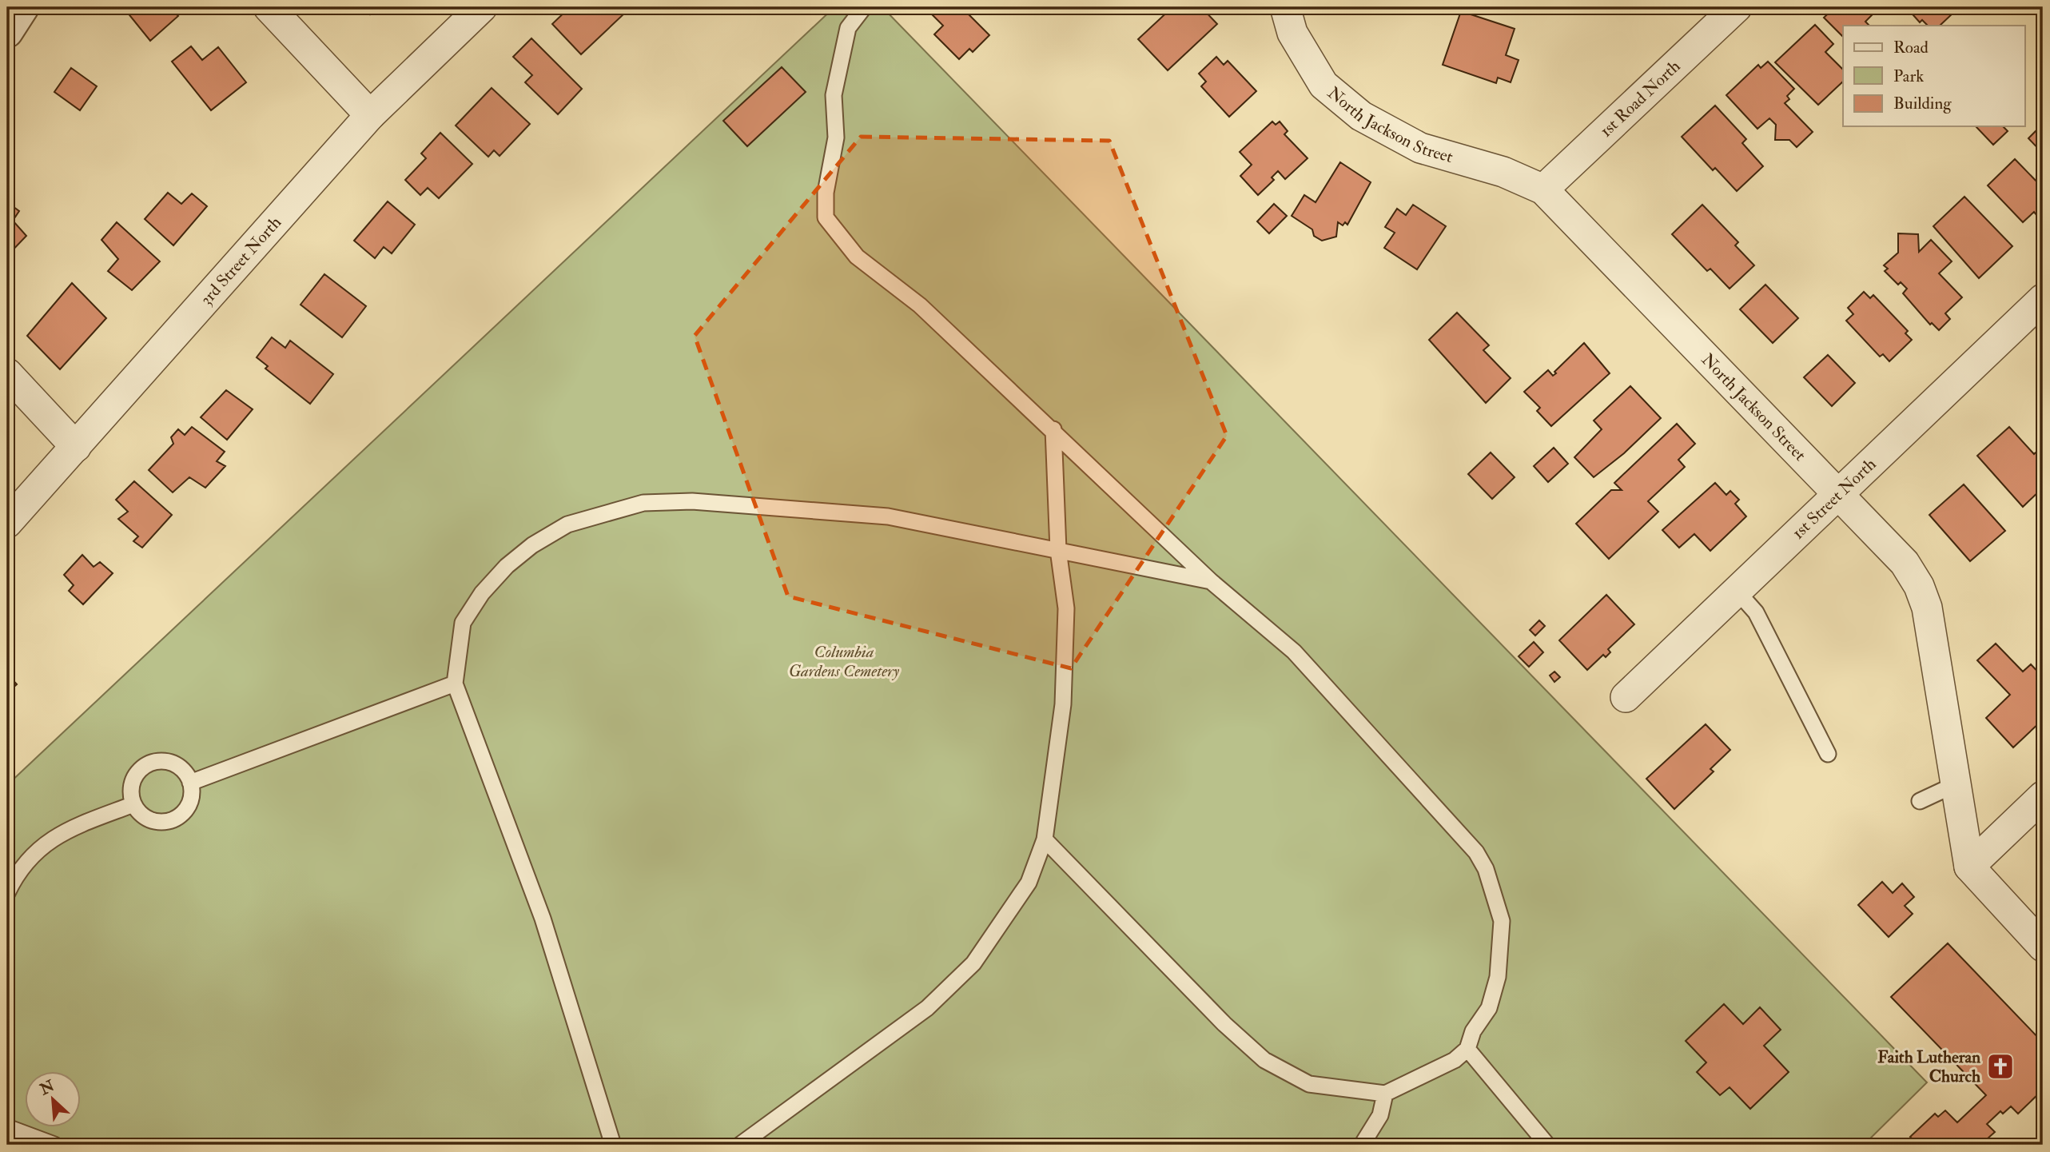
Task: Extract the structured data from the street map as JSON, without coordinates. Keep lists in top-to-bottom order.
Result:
{
  "streets": {
    "street": [
      "1st Road North",
      "North Jackson Street",
      "3rd Street North",
      "1st Street North"
    ]
  },
  "crossings": [
    ["1st Road North", "North Jackson Street"],
    ["North Jackson Street", "1st Street North"]
  ],
  "parks": ["Columbia Gardens Cemetery"],
  "places": {
    "church": ["Faith Lutheran Church"]
  },
  "legend": ["Road", "Park", "Building"],
  "north": "top left"
}
